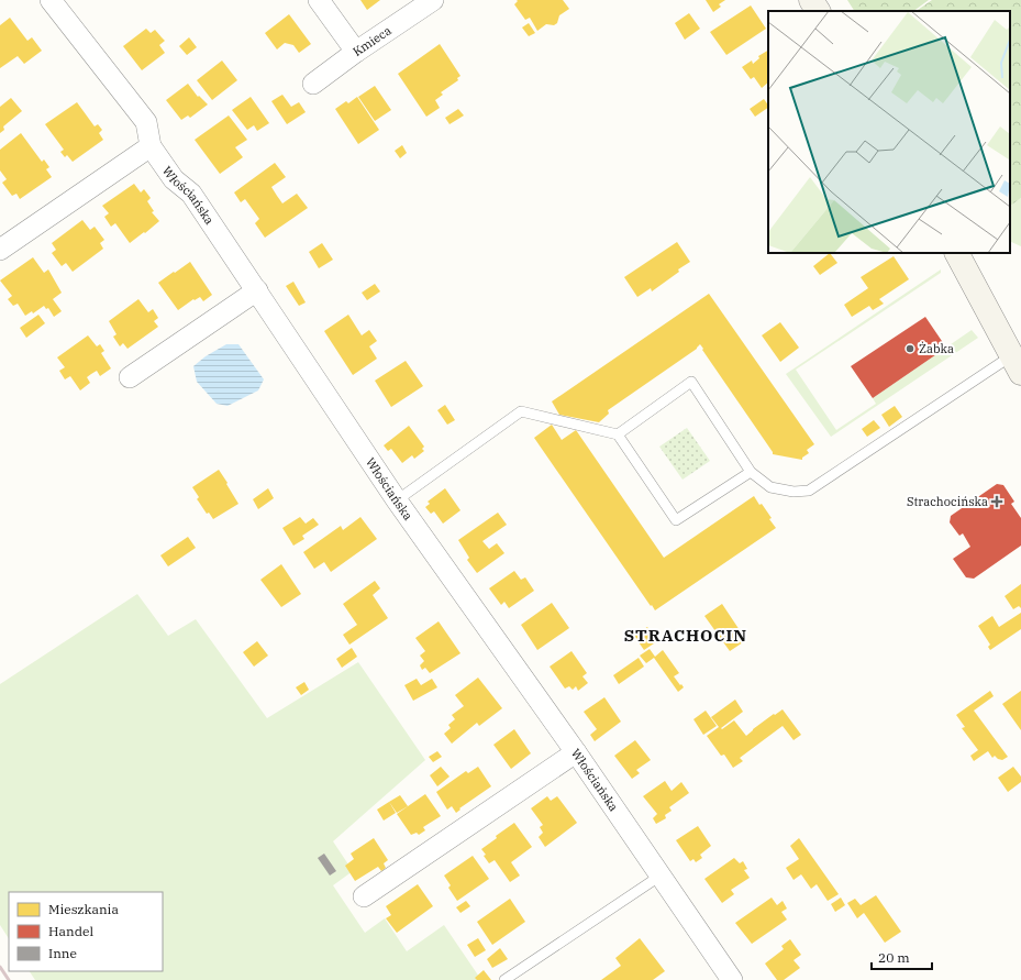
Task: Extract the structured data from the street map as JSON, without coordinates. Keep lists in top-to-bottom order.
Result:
{
  "streets": {
    "street": ["Kmieca", "Włościańska"]
  },
  "districts": ["STRACHOCIN"],
  "places": {
    "other": ["Żabka"],
    "health": ["Strachocińska"]
  },
  "legend": ["Mieszkania", "Handel", "Inne"],
  "scale_bar": "20 m"
}
